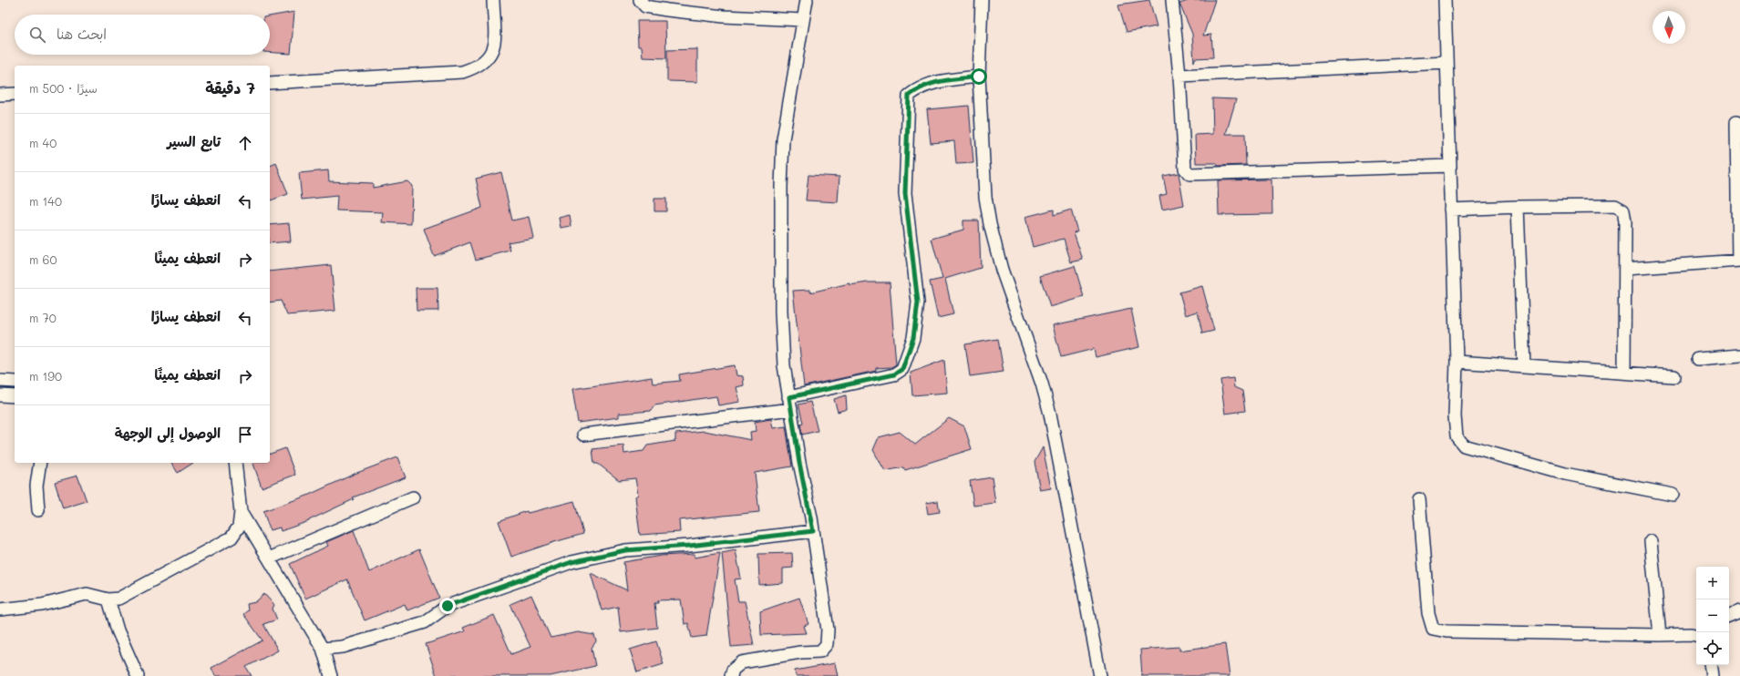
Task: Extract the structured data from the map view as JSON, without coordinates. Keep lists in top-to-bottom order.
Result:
{
  "north": "bottom",
  "page": {
    "search": "ابحث هنا",
    "heading": ["7 دقيقة", "سيرًا · 500 m"],
    "list": [
      ["تابع السير", "40 m"],
      ["انعطف يسارًا", "140 m"],
      ["انعطف يمينًا", "60 m"],
      ["انعطف يسارًا", "70 m"],
      ["انعطف يمينًا", "190 m"],
      "الوصول إلى الوجهة"
    ],
    "map_buttons": ["+", "−"]
  }
}
